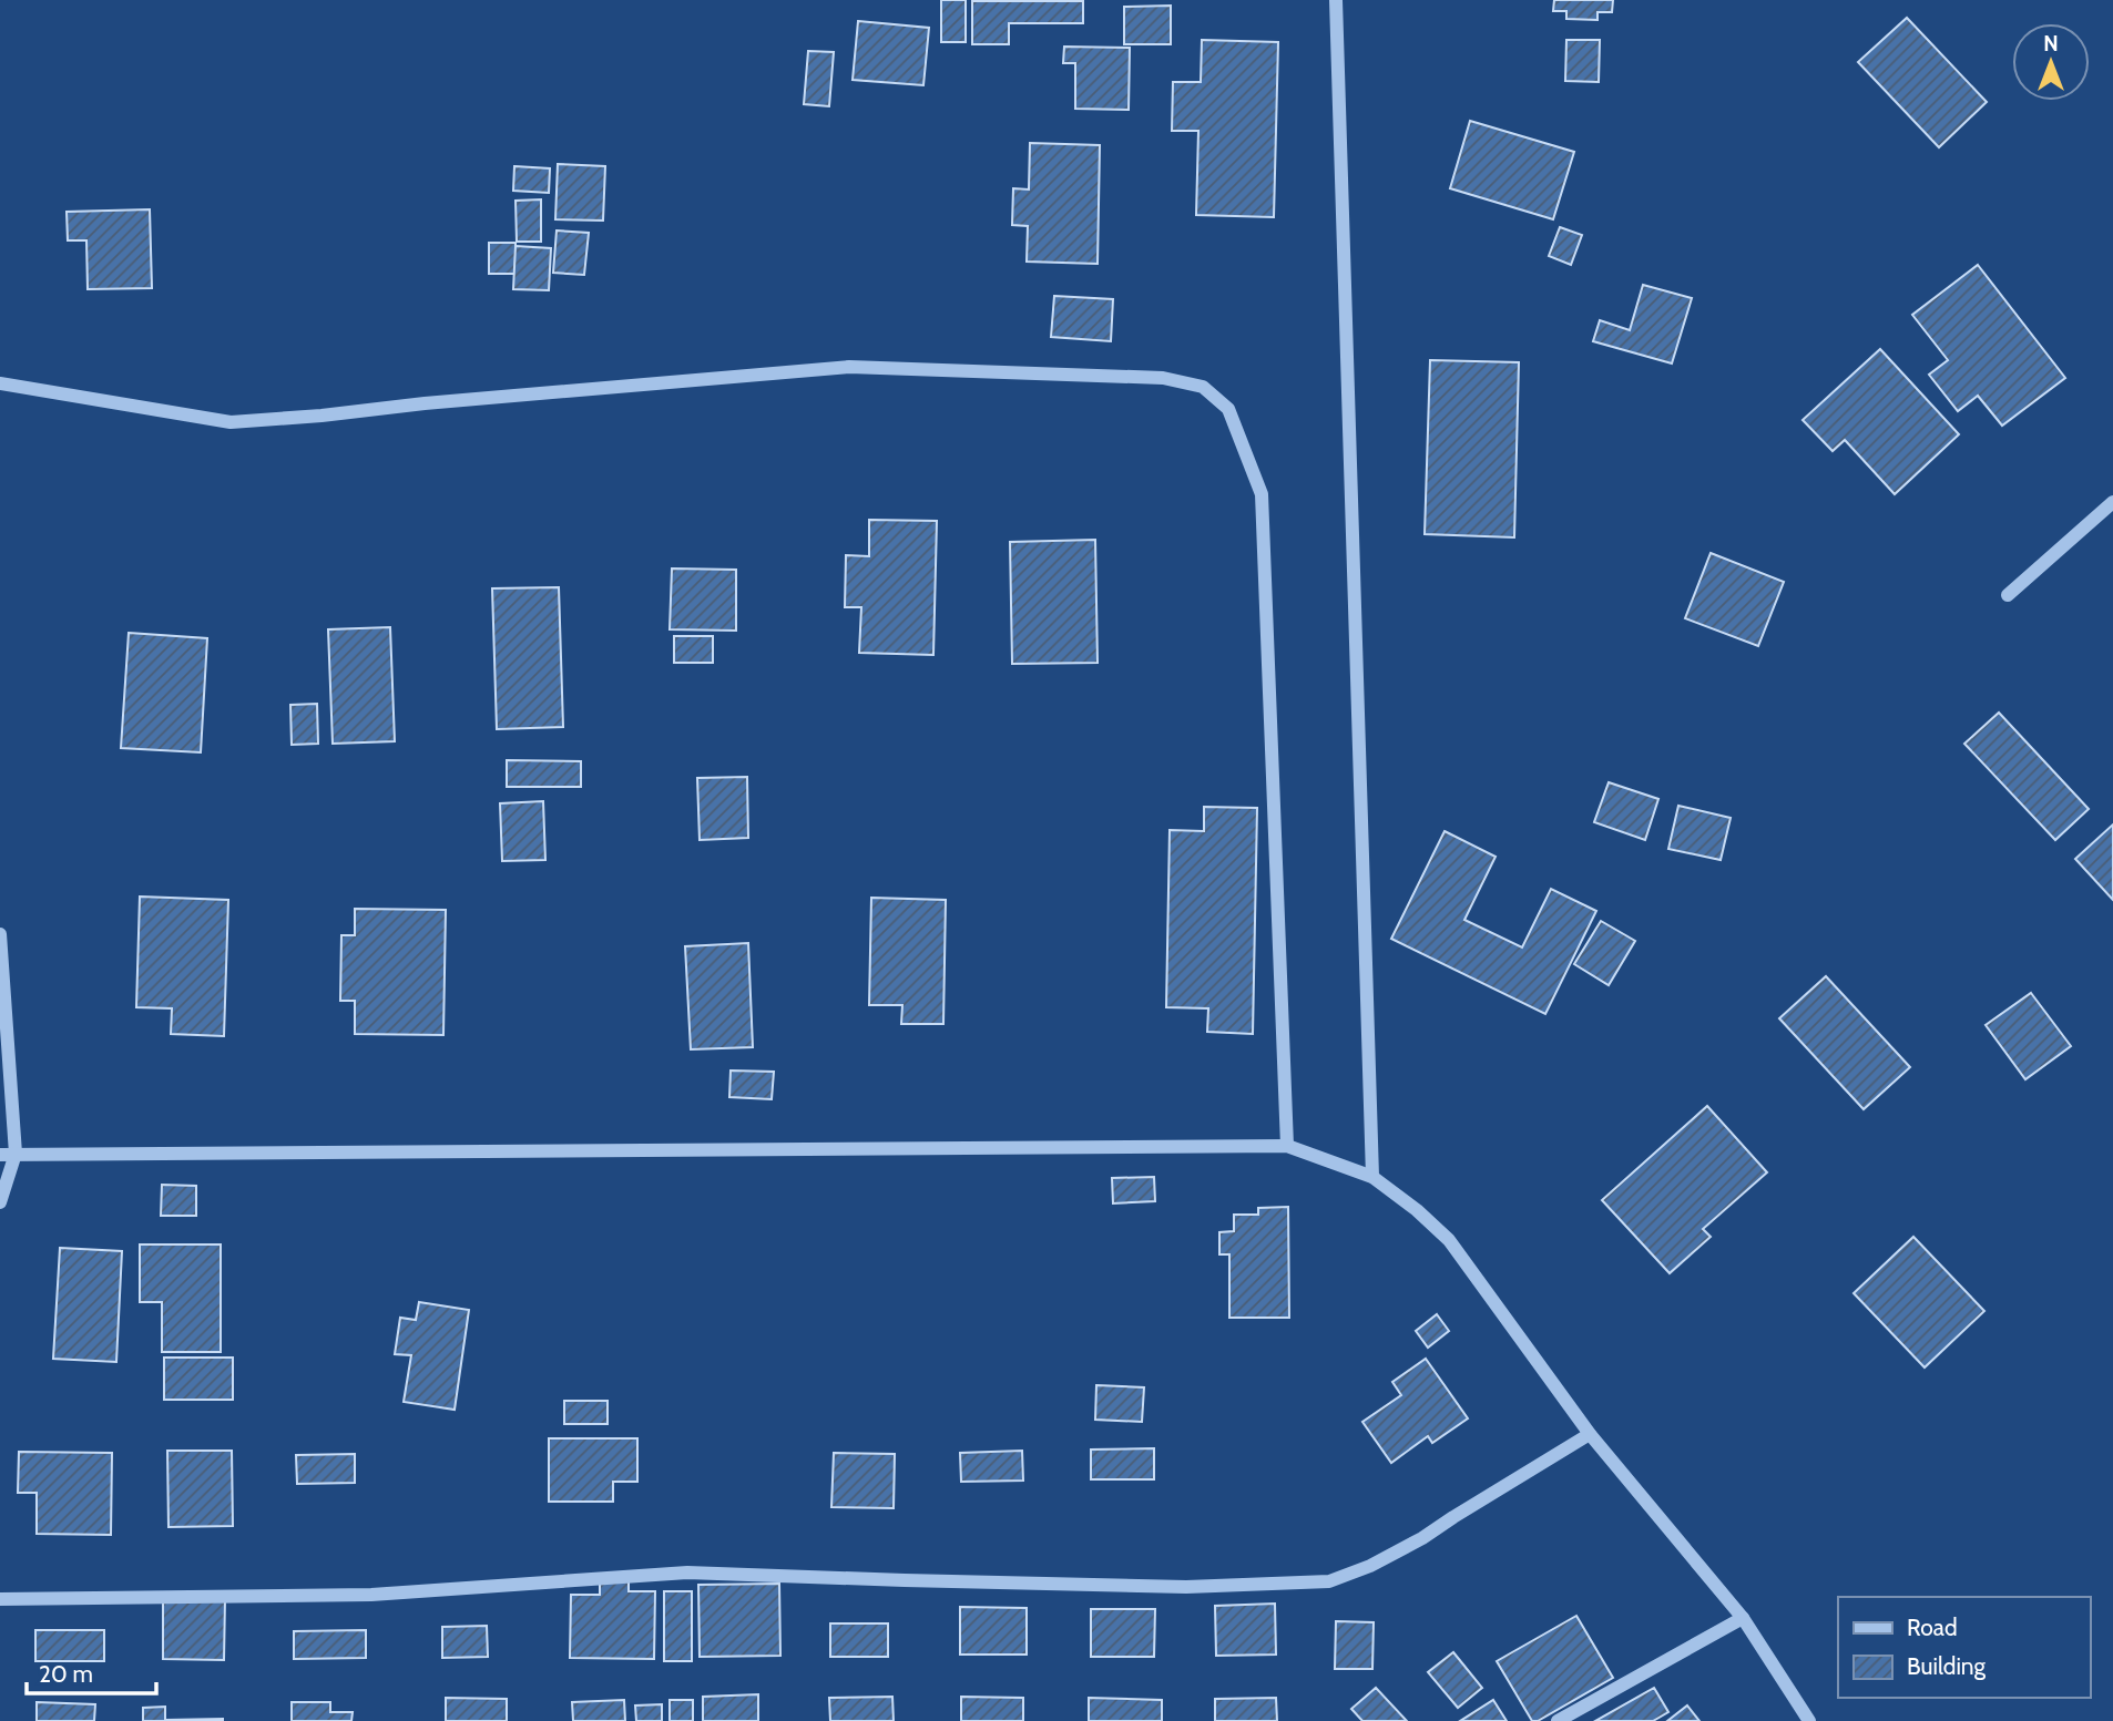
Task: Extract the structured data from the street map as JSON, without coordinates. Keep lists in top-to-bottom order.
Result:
{
  "legend": ["Road", "Building"],
  "scale_bar": "20 m",
  "north": "top"
}
